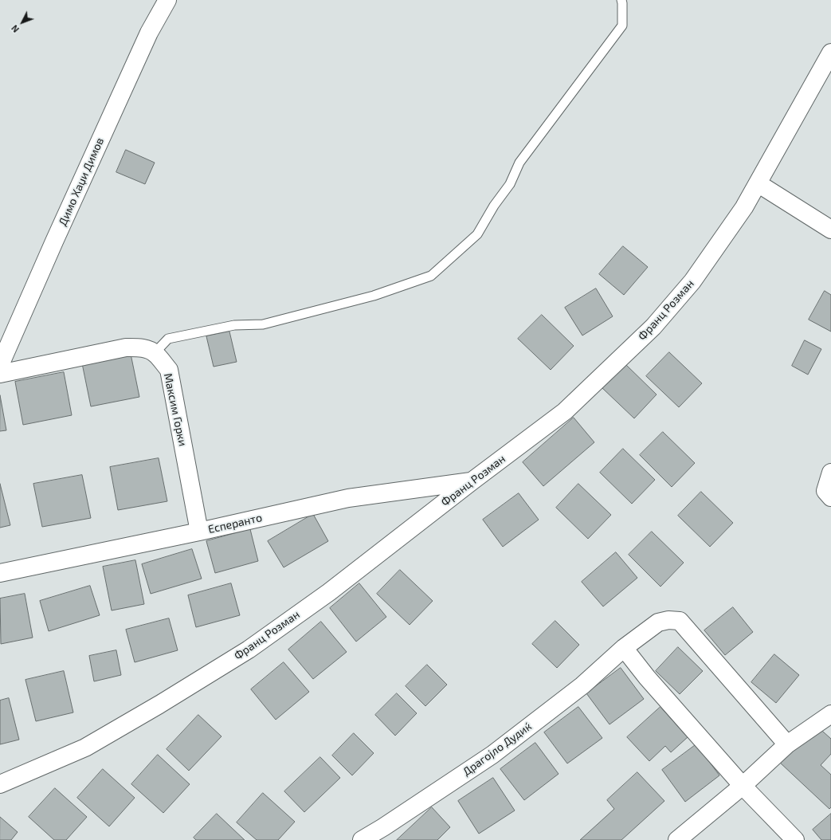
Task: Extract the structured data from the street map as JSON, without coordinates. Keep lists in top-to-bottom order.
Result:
{
  "streets": {
    "street": [
      "Димо Хаџи Димов",
      "Франц Розман",
      "Максим Горки",
      "Есперанто",
      "Драгојло Дудиќ"
    ]
  },
  "crossings": [
    ["Франц Розман", "Есперанто"],
    ["Максим Горки", "Есперанто"]
  ],
  "north": "bottom left"
}
